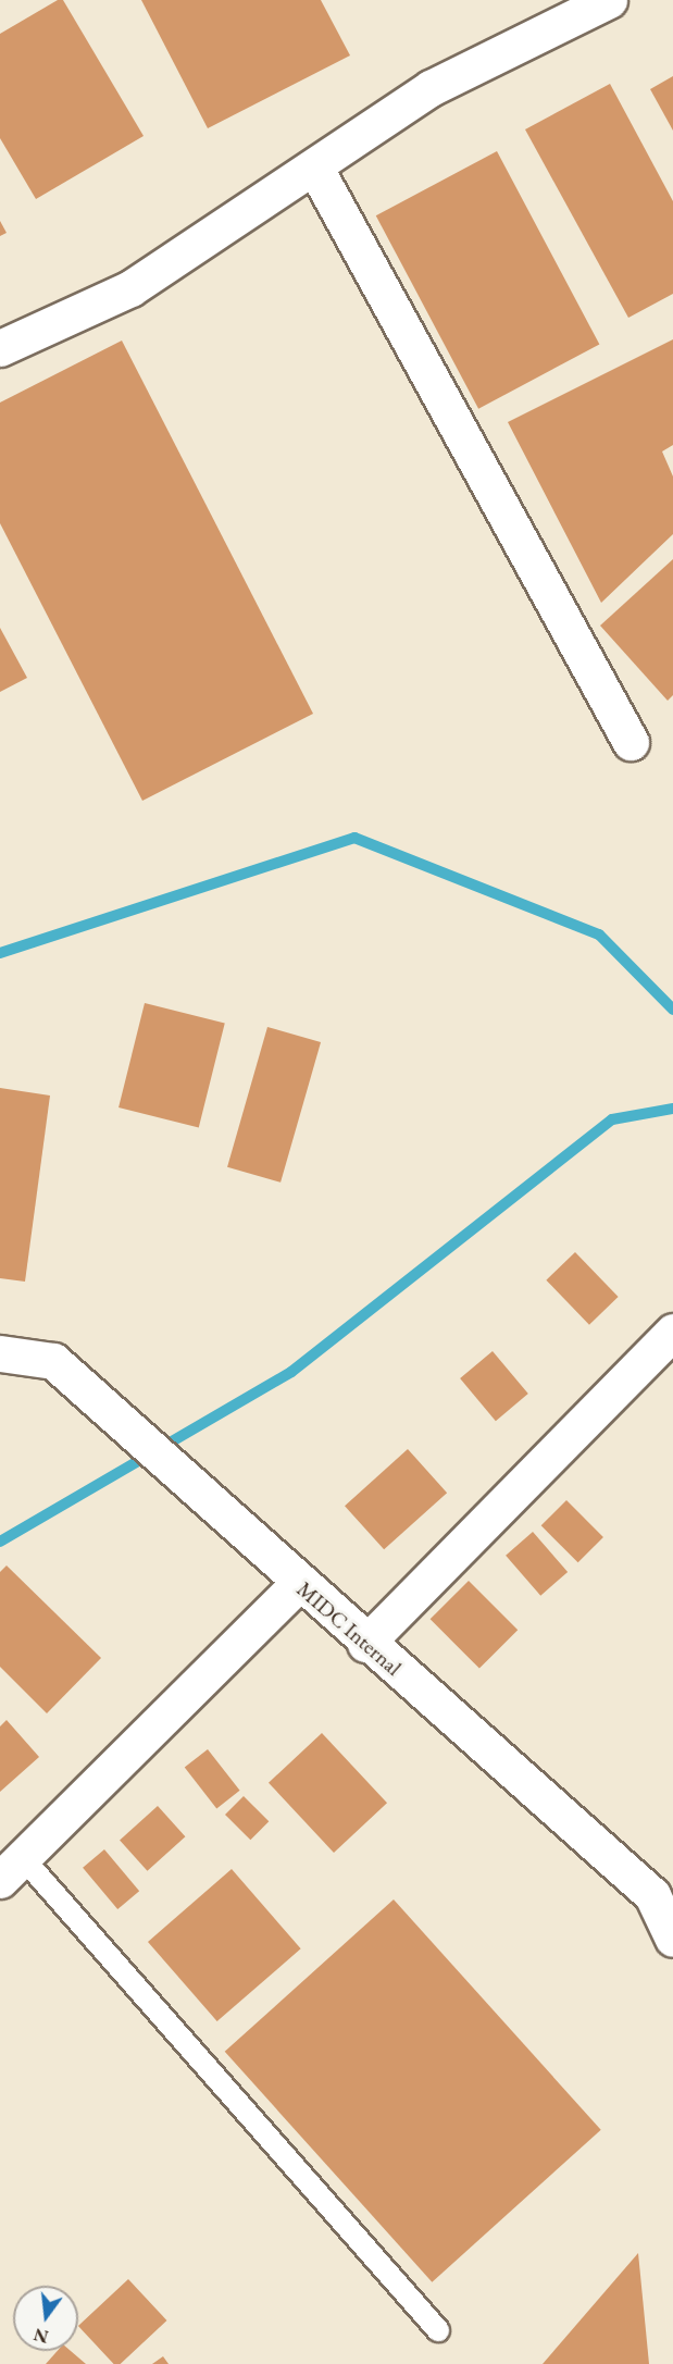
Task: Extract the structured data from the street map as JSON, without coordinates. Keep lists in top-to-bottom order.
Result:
{
  "streets": {
    "street": ["MIDC Internal"]
  },
  "north": "bottom"
}
